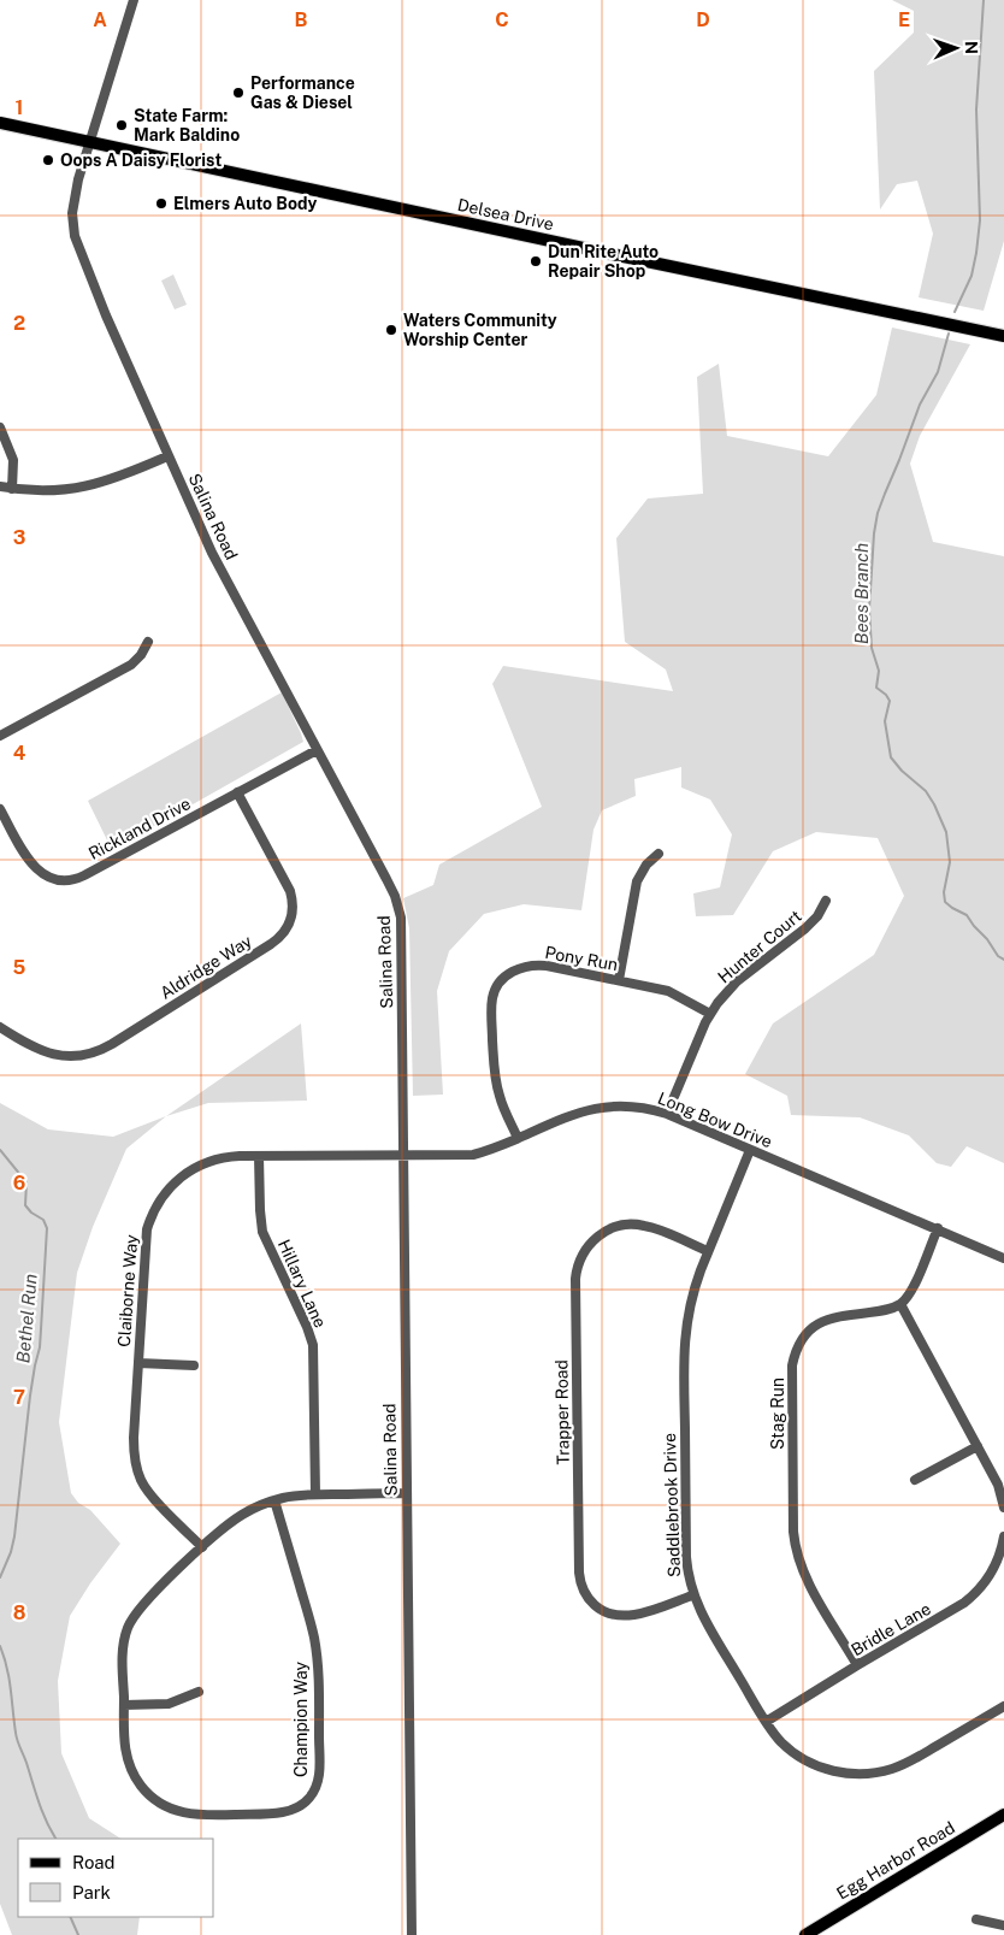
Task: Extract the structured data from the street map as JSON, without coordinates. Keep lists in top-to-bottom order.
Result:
{
  "streets": {
    "main road": ["Delsea Drive", "Egg Harbor Road"],
    "street": [
      "Salina Road",
      "Rickland Drive",
      "Hunter Court",
      "Pony Run",
      "Aldridge Way",
      "Long Bow Drive",
      "Hillary Lane",
      "Claiborne Way",
      "Trapper Road",
      "Stag Run",
      "Saddlebrook Drive",
      "Bridle Lane",
      "Champion Way"
    ]
  },
  "crossings": [
    ["Delsea Drive", "Salina Road"],
    ["Salina Road", "Rickland Drive"],
    ["Salina Road", "Long Bow Drive"],
    ["Salina Road", "Claiborne Way"],
    ["Salina Road", "Champion Way"],
    ["Rickland Drive", "Aldridge Way"],
    ["Hunter Court", "Pony Run"],
    ["Hunter Court", "Long Bow Drive"],
    ["Pony Run", "Long Bow Drive"],
    ["Long Bow Drive", "Claiborne Way"],
    ["Long Bow Drive", "Saddlebrook Drive"],
    ["Hillary Lane", "Claiborne Way"],
    ["Hillary Lane", "Champion Way"],
    ["Claiborne Way", "Champion Way"],
    ["Trapper Road", "Saddlebrook Drive"],
    ["Stag Run", "Bridle Lane"],
    ["Saddlebrook Drive", "Bridle Lane"]
  ],
  "water": ["Bees Branch", "Bethel Run"],
  "places": [
    "Performance Gas & Diesel",
    "State Farm: Mark Baldino",
    "Oops A Daisy Florist",
    "Elmers Auto Body",
    "Dun Rite Auto Repair Shop",
    "Waters Community Worship Center"
  ],
  "legend": ["Road", "Park"],
  "north": "right",
  "grid": {
    "columns": [
      "A",
      "B",
      "C",
      "D",
      "E"
    ],
    "rows": [
      "1",
      "2",
      "3",
      "4",
      "5",
      "6",
      "7",
      "8"
    ]
  }
}
